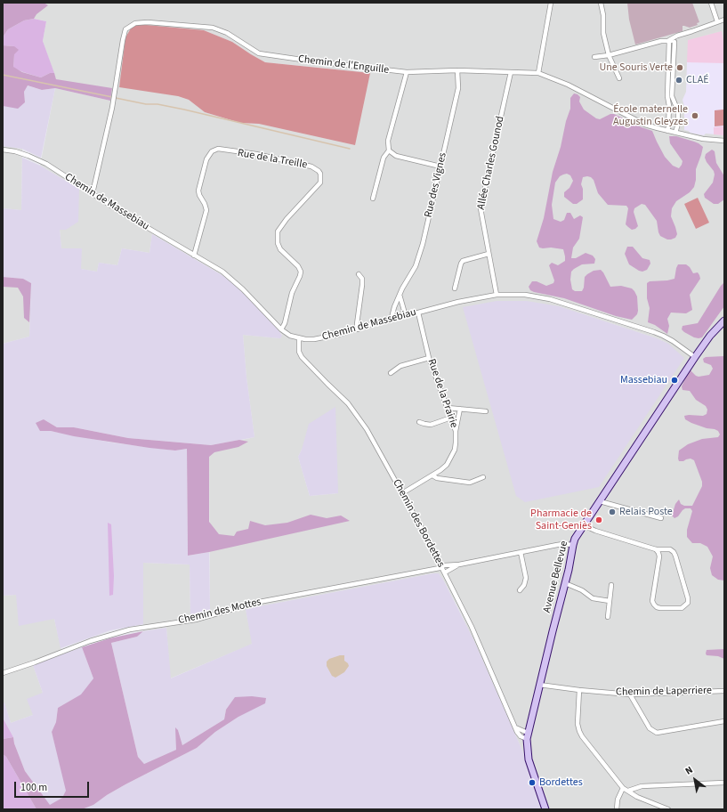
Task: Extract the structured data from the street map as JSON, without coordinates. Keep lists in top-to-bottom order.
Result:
{
  "streets": {
    "main road": ["Avenue Bellevue"],
    "street": [
      "Chemin de l'Enguille",
      "Rue de la Treille",
      "Allée Charles Gounod",
      "Rue des Vignes",
      "Chemin de Massebiau",
      "Rue de la Prairie",
      "Chemin des Bordettes",
      "Chemin des Mottes",
      "Chemin de Laperriere"
    ]
  },
  "crossings": [
    ["Chemin de l'Enguille", "Allée Charles Gounod"],
    ["Chemin de l'Enguille", "Rue des Vignes"],
    ["Chemin de l'Enguille", "Chemin de Massebiau"],
    ["Rue de la Treille", "Chemin de Massebiau"],
    ["Allée Charles Gounod", "Chemin de Massebiau"],
    ["Rue des Vignes", "Chemin de Massebiau"],
    ["Chemin de Massebiau", "Rue de la Prairie"],
    ["Chemin de Massebiau", "Chemin des Bordettes"],
    ["Chemin de Massebiau", "Avenue Bellevue"],
    ["Rue de la Prairie", "Chemin des Bordettes"],
    ["Chemin des Bordettes", "Avenue Bellevue"],
    ["Chemin des Bordettes", "Chemin des Mottes"],
    ["Avenue Bellevue", "Chemin de Laperriere"]
  ],
  "places": [
    "Une Souris Verte",
    "CLAÉ",
    "École maternelle Augustin Gleyzes",
    "Massebiau",
    "Relais Poste",
    "Pharmacie de Saint-Geniès",
    "Bordettes"
  ],
  "scale_bar": "100 m",
  "north": "top left"
}
